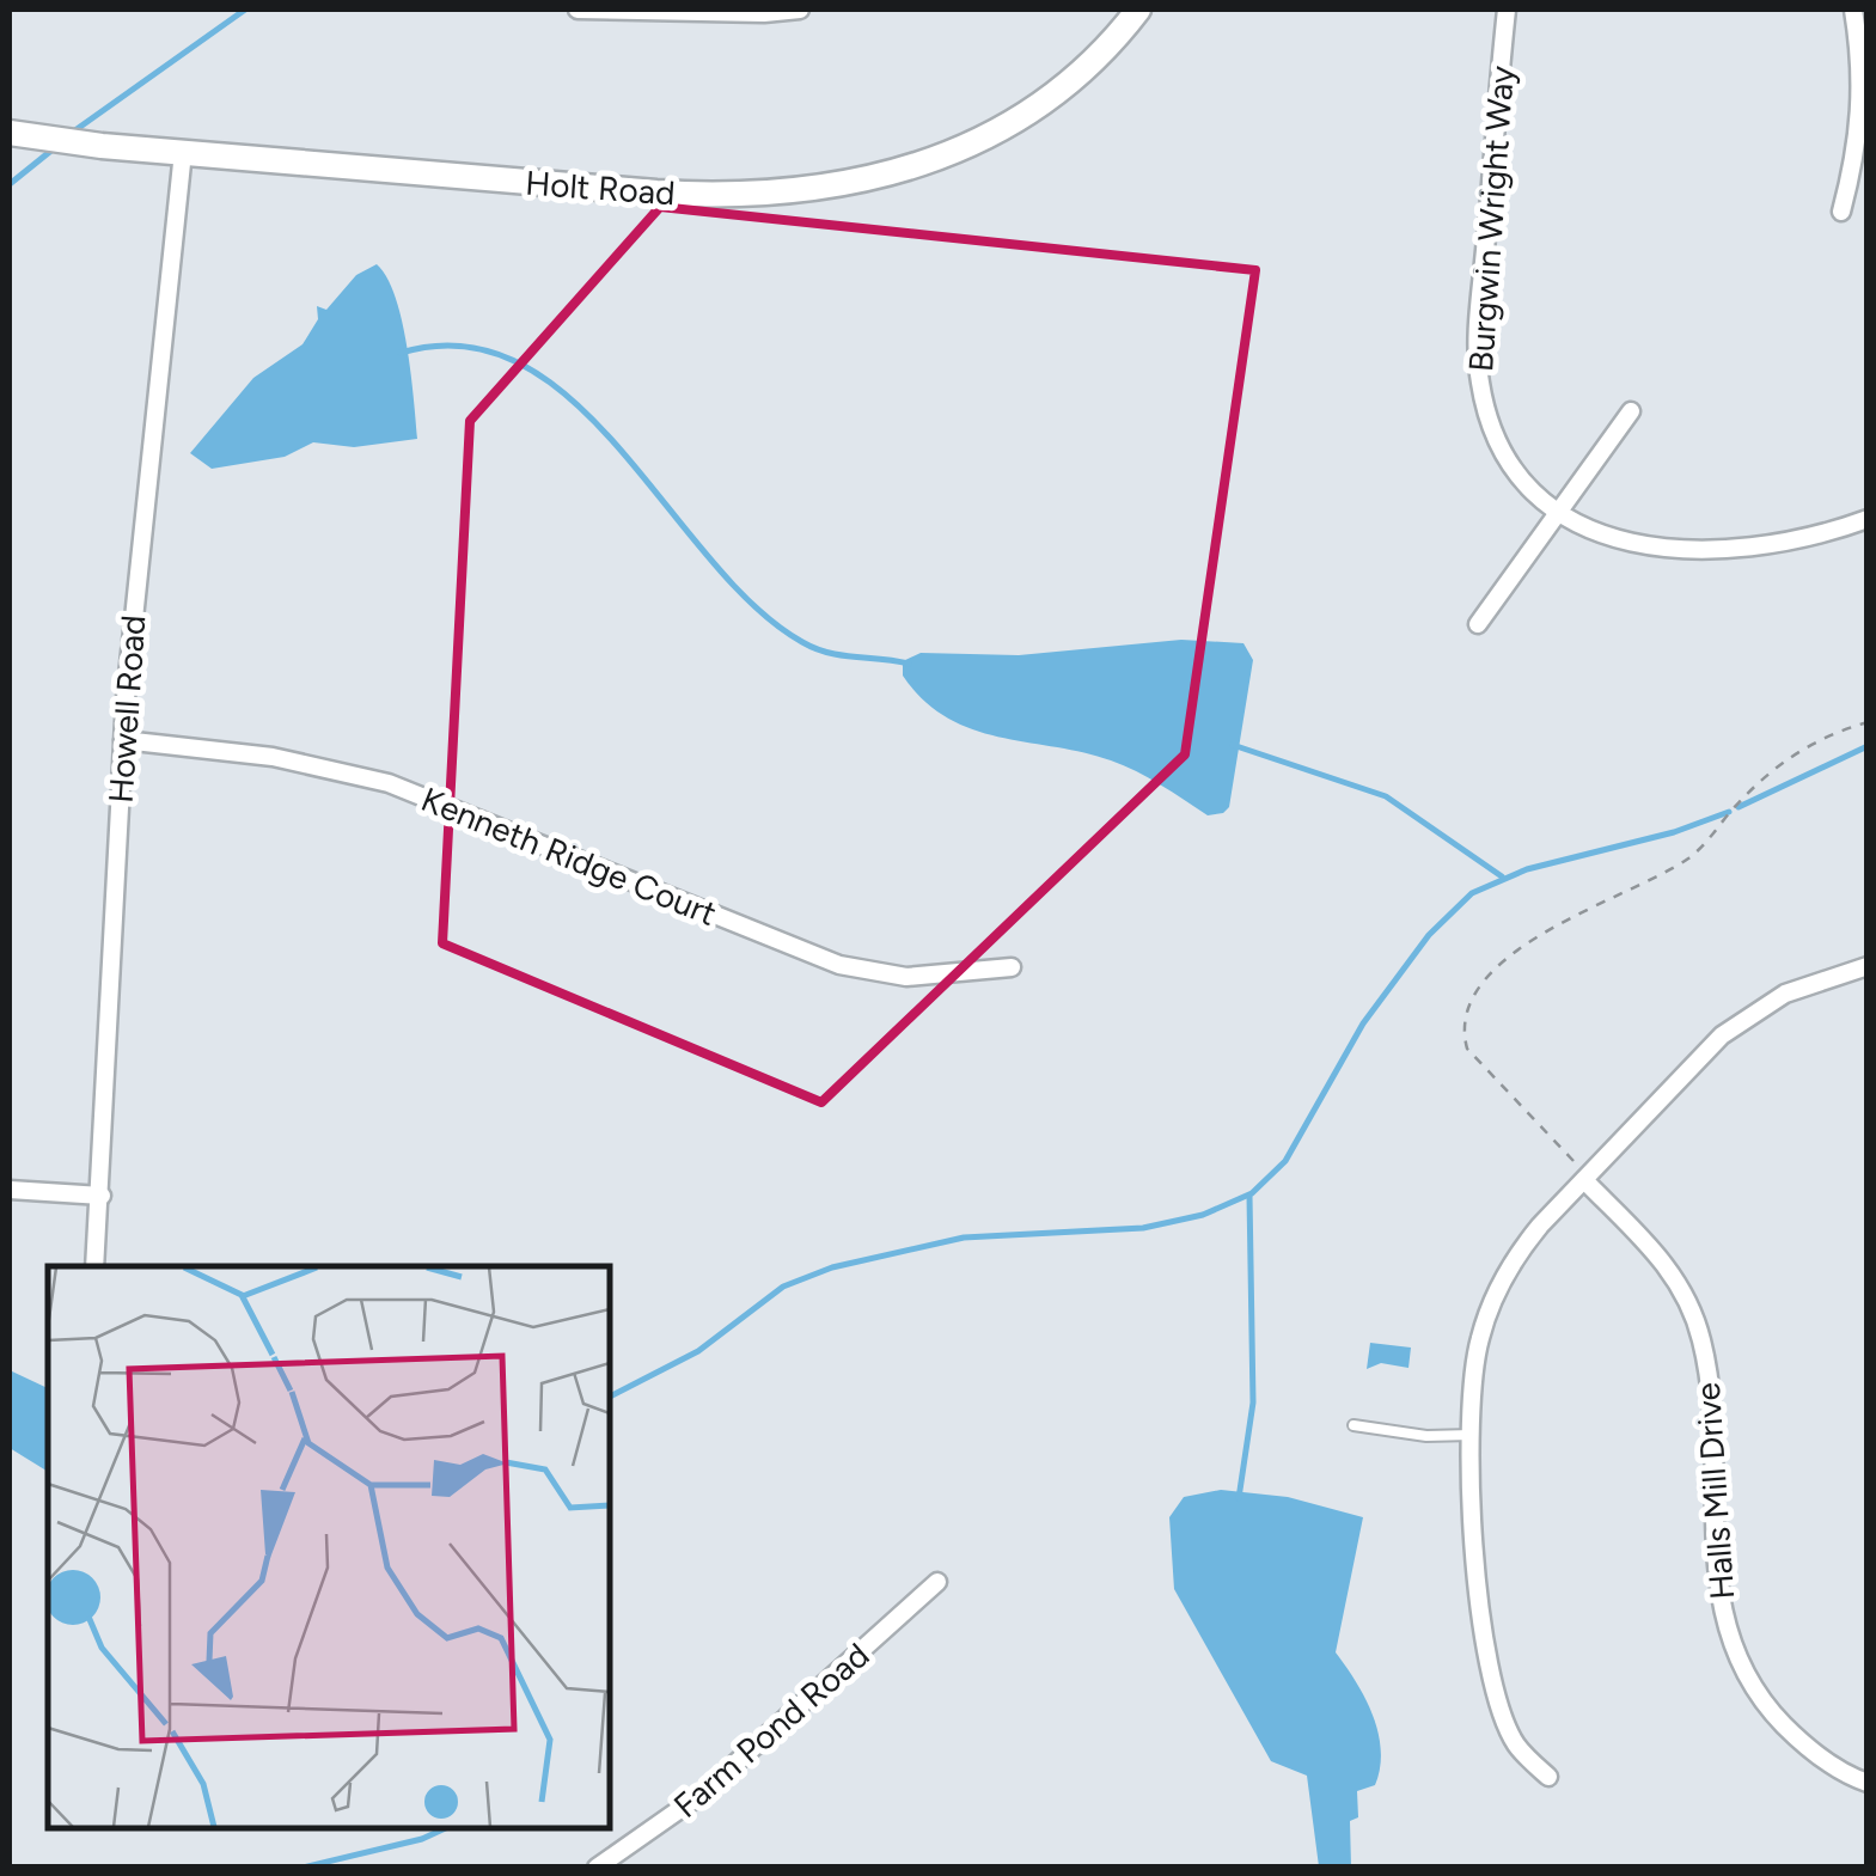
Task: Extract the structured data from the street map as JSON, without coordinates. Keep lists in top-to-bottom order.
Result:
{
  "streets": {
    "street": [
      "Holt Road",
      "Burgwin Wright Way",
      "Howell Road",
      "Kenneth Ridge Court",
      "Halls Mill Drive",
      "Farm Pond Road"
    ]
  },
  "crossings": [
    ["Holt Road", "Howell Road"],
    ["Howell Road", "Kenneth Ridge Court"]
  ]
}
